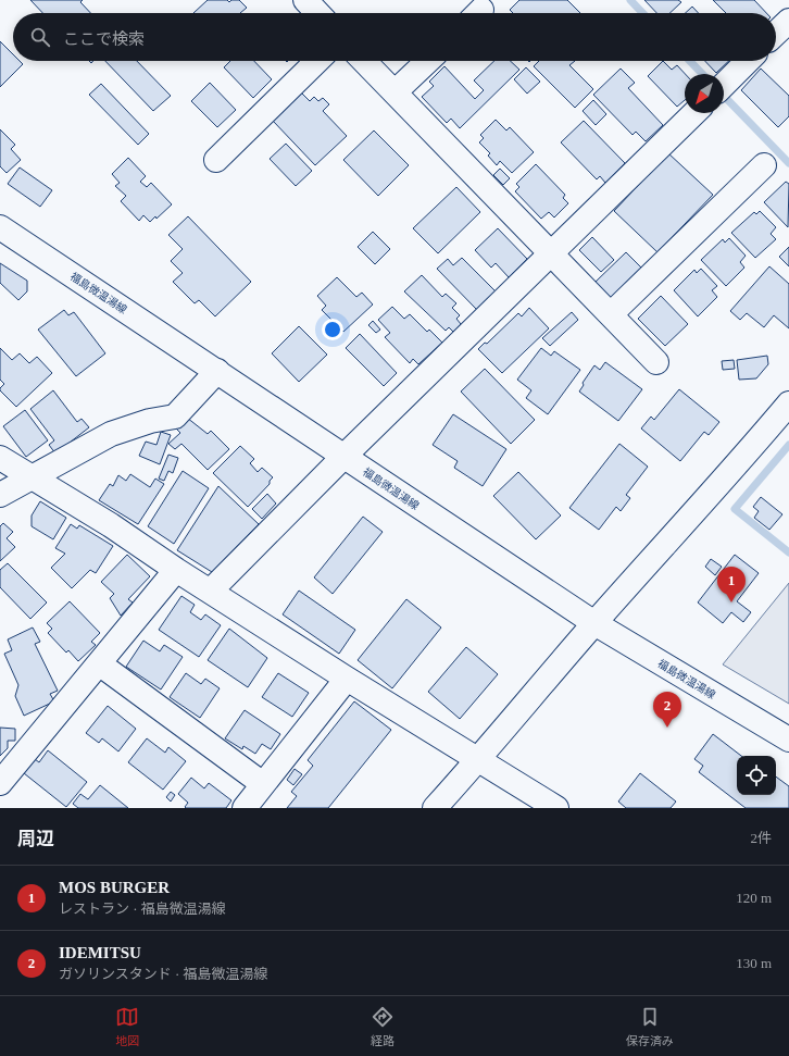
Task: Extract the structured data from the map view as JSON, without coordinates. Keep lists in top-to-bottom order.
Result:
{
  "streets": {
    "street": ["福島微温湯線"]
  },
  "north": "bottom left",
  "page": {
    "search": "ここで検索",
    "pins": ["1", "2"],
    "heading": ["周辺", "2件"],
    "list": [
      {
        "mark": "1",
        "name": "MOS BURGER",
        "note": "レストラン · 福島微温湯線",
        "value": "120 m"
      },
      {
        "mark": "2",
        "name": "IDEMITSU",
        "note": "ガソリンスタンド · 福島微温湯線",
        "value": "130 m"
      }
    ],
    "nav": ["地図", "経路", "保存済み"]
  }
}
